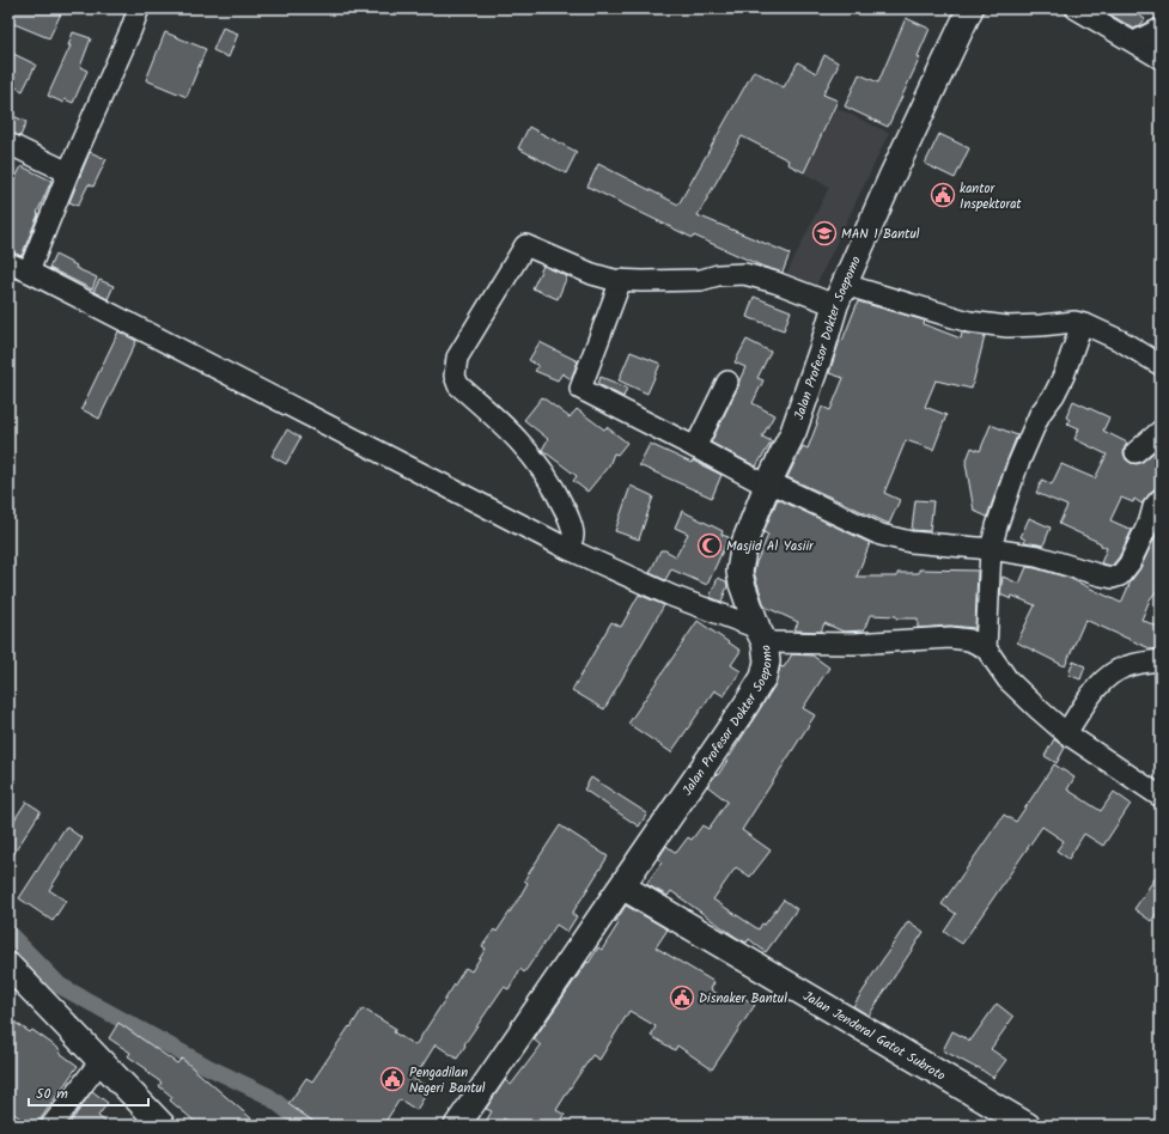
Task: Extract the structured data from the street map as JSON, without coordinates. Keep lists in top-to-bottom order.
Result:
{
  "streets": {
    "main road": ["Jalan Profesor Dokter Soepomo", "Jalan Jenderal Gatot Subroto"]
  },
  "crossings": [
    ["Jalan Profesor Dokter Soepomo", "Jalan Jenderal Gatot Subroto"]
  ],
  "places": {
    "public building": ["kantor Inspektorat", "Disnaker Bantul", "Pengadilan Negeri Bantul"],
    "school or university": ["MAN 1 Bantul"],
    "mosque": ["Masjid Al Yasiir"]
  },
  "scale_bar": "50 m"
}
